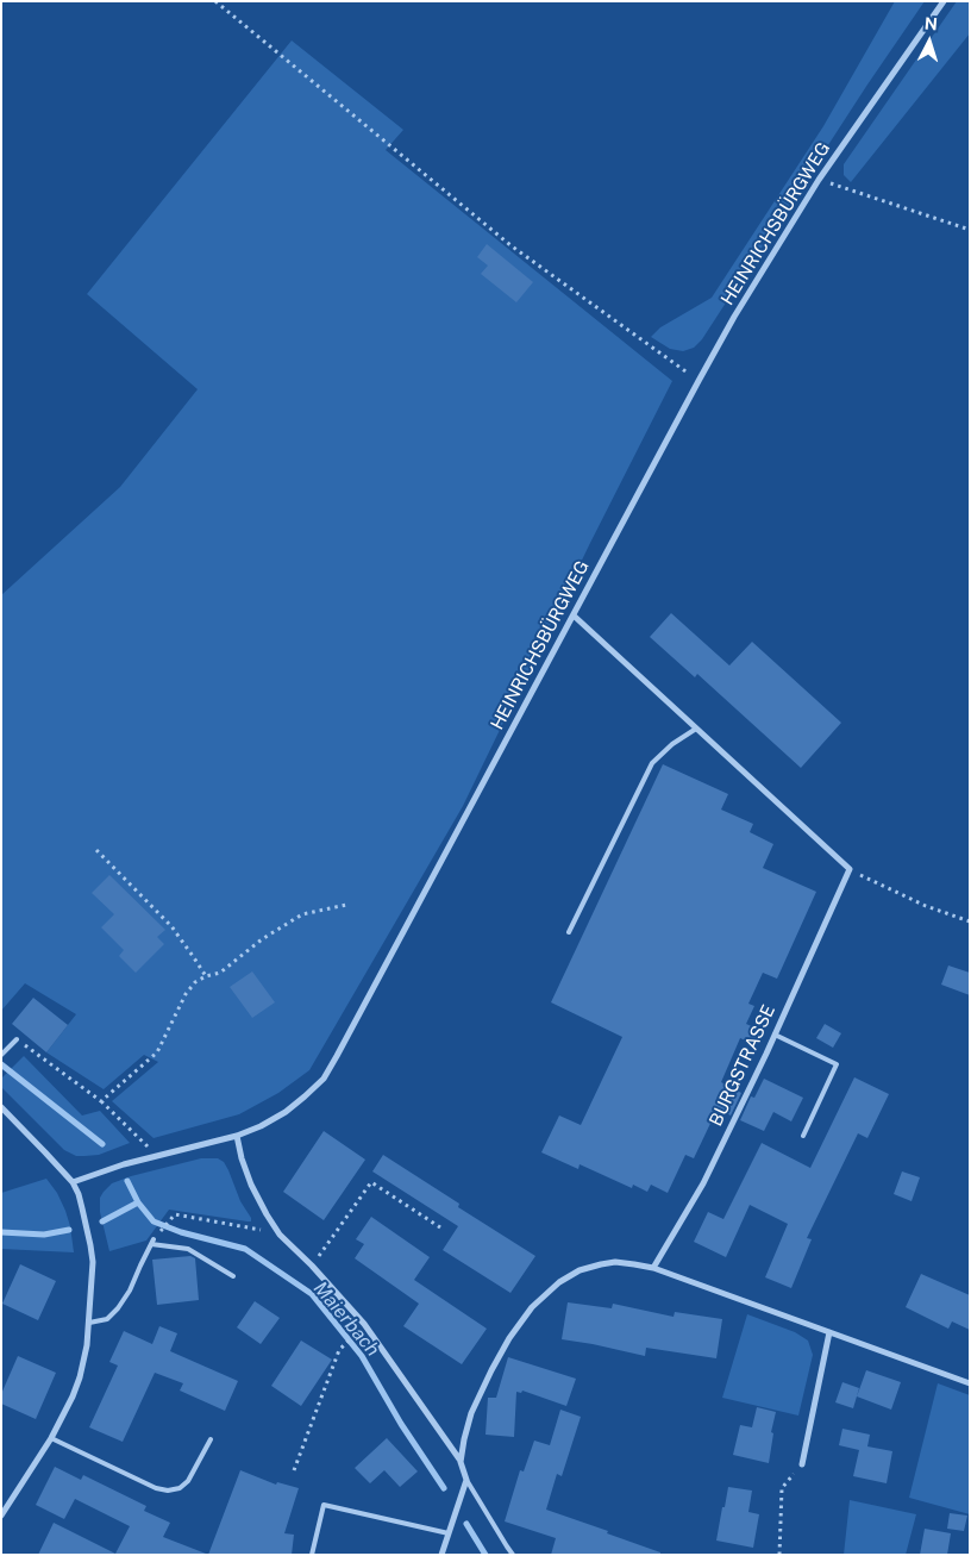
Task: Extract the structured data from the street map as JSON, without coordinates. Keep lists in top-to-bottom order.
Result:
{
  "streets": {
    "street": ["HEINRICHSBÜRGWEG", "BURGSTRASSE"]
  },
  "water": ["Maierbach"],
  "north": "top"
}
